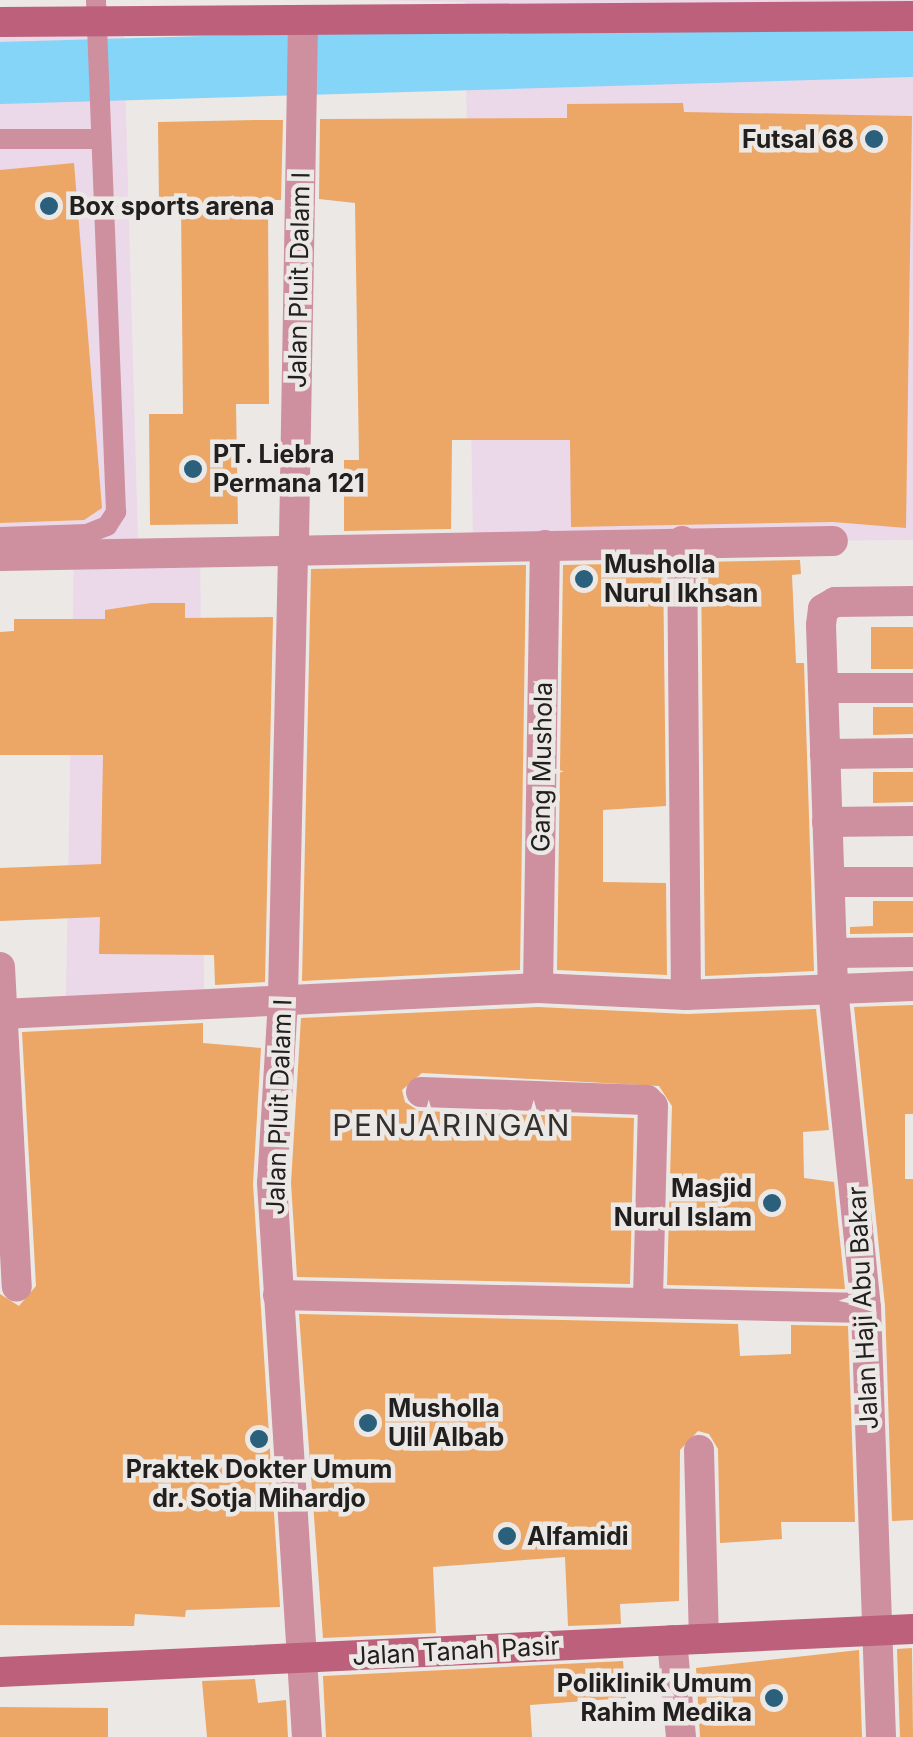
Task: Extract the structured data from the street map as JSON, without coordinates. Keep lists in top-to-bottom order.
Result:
{
  "streets": {
    "main road": ["Jalan Tanah Pasir"],
    "street": ["Jalan Pluit Dalam I", "Gang Mushola", "Jalan Haji Abu Bakar"]
  },
  "crossings": [
    ["Jalan Pluit Dalam I", "Jalan Tanah Pasir"],
    ["Jalan Haji Abu Bakar", "Jalan Tanah Pasir"]
  ],
  "districts": ["PENJARINGAN"],
  "places": [
    "Futsal 68",
    "Box sports arena",
    "PT. Liebra Permana 121",
    "Musholla Nurul Ikhsan",
    "Masjid Nurul Islam",
    "Musholla Ulil Albab",
    "Praktek Dokter Umum dr. Sotja Mihardjo",
    "Alfamidi",
    "Poliklinik Umum Rahim Medika"
  ]
}
